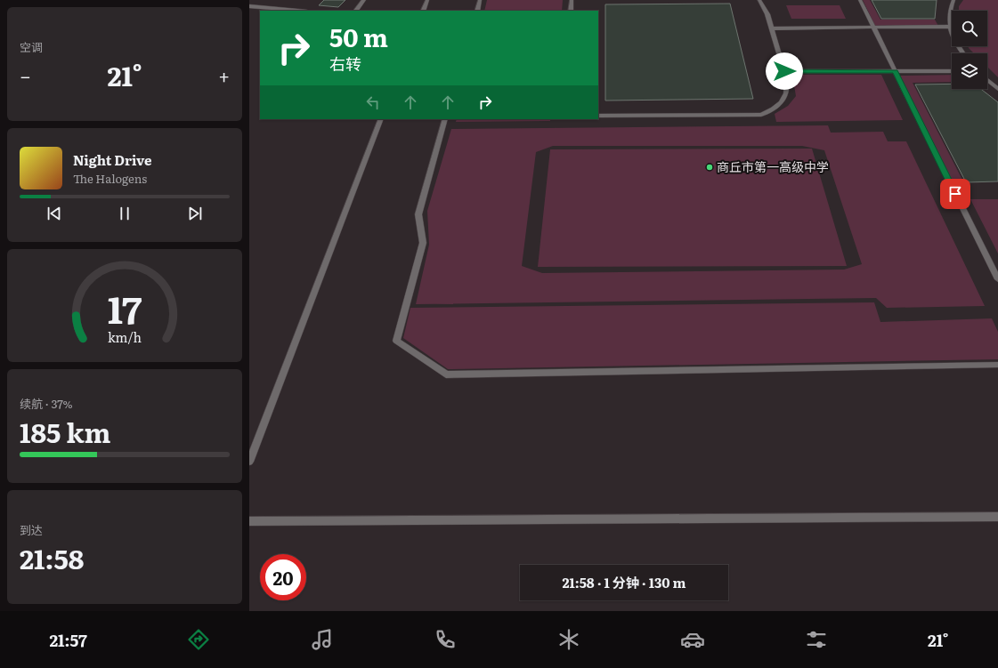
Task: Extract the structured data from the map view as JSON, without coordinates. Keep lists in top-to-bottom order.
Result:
{
  "places": ["商丘市第一高级中学"],
  "page": {
    "tile": [
      "空调",
      ["续航 · 37%", "185 km"],
      ["到达", "21:58"]
    ],
    "turn": ["50 m", "右转"],
    "heat": ["−", "21°", "+"],
    "song": ["Night Drive", "The Halogens"],
    "limit": "20",
    "trip": "21:58 · 1 分钟 · 130 m",
    "tabs": ["21:57", "21°"],
    "gauge": ["17", "km/h"]
  }
}
